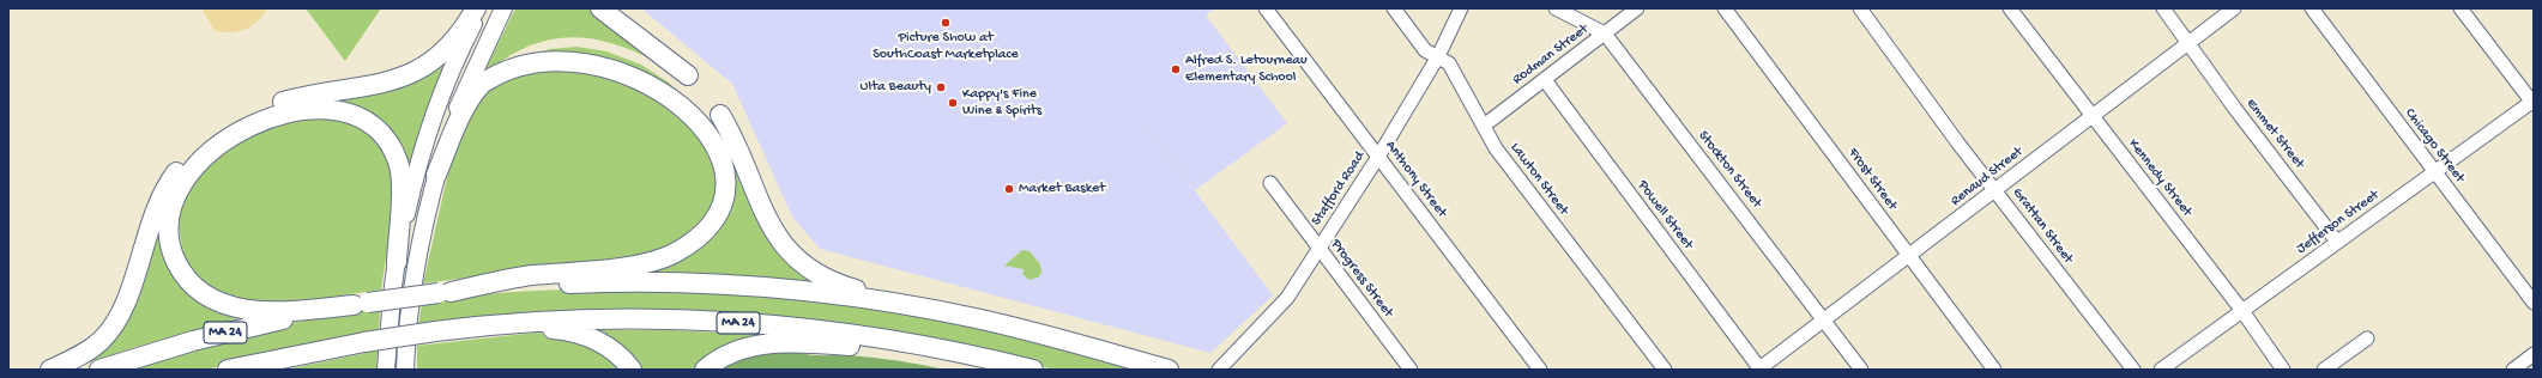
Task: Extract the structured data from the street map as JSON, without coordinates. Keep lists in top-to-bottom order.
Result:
{
  "streets": {
    "highway": ["MA 24"],
    "street": [
      "Rodman Street",
      "Emmet Street",
      "Chicago Street",
      "Stockton Street",
      "Renaud Street",
      "Kennedy Street",
      "Anthony Street",
      "Lawton Street",
      "Frost Street",
      "Stafford Road",
      "Powell Street",
      "Jefferson Street",
      "Grattan Street",
      "Progress Street"
    ]
  },
  "crossings": [
    ["Rodman Street", "Stockton Street"],
    ["Rodman Street", "Lawton Street"],
    ["Rodman Street", "Powell Street"],
    ["Emmet Street", "Renaud Street"],
    ["Emmet Street", "Jefferson Street"],
    ["Chicago Street", "Jefferson Street"],
    ["Stockton Street", "Renaud Street"],
    ["Renaud Street", "Kennedy Street"],
    ["Renaud Street", "Frost Street"],
    ["Renaud Street", "Powell Street"],
    ["Renaud Street", "Grattan Street"],
    ["Kennedy Street", "Jefferson Street"],
    ["Anthony Street", "Stafford Road"],
    ["Lawton Street", "Stafford Road"],
    ["Stafford Road", "Progress Street"]
  ],
  "places": [
    "Picture Show at SouthCoast Marketplace",
    "Alfred S. Letourneau Elementary School",
    "Ulta Beauty",
    "Kappy's Fine Wine & Spirits",
    "Market Basket"
  ]
}
